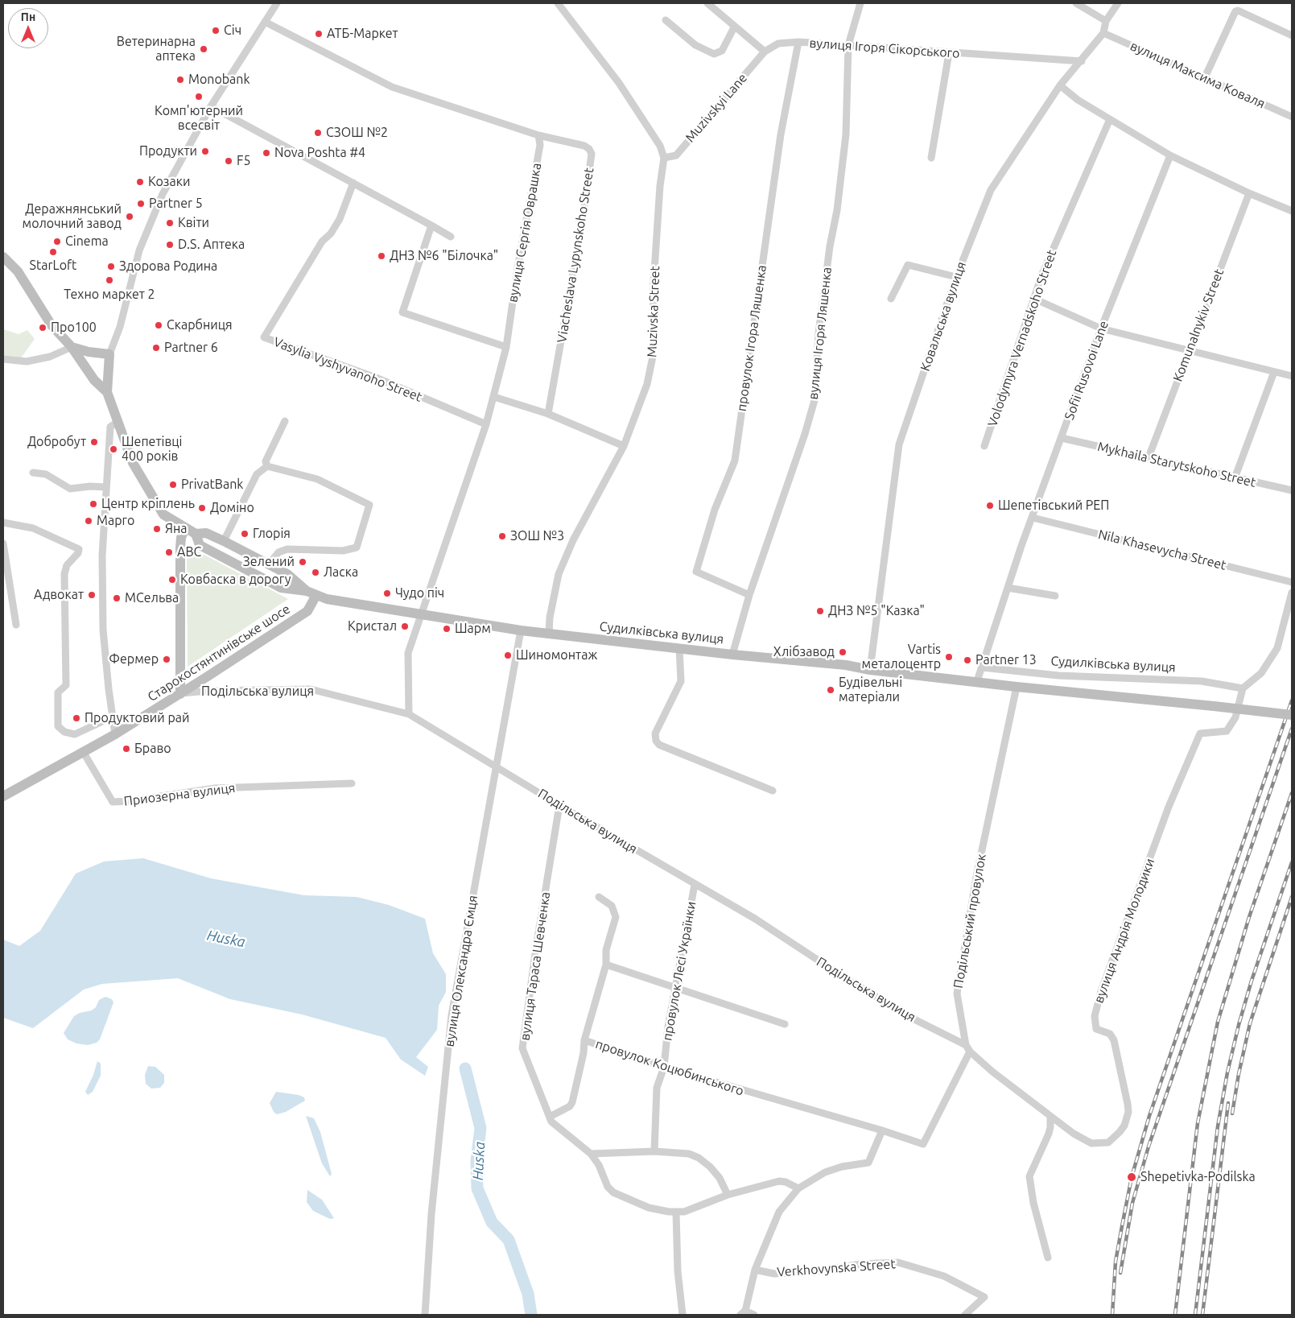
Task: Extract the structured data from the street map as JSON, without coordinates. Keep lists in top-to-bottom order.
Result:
{
  "streets": {
    "main road": ["Судилківська вулиця", "Старокостянтинівське шосе"],
    "street": [
      "вулиця Ігоря Сікорського",
      "вулиця Максима Коваля",
      "Muzivskyi Lane",
      "вулиця Сергія Оврашка",
      "Viacheslava Lypynskoho Street",
      "Muzivska Street",
      "Ковальська вулиця",
      "Komunalnykiv Street",
      "вулиця Ігоря Ляшенка",
      "провулок Ігора Ляшенка",
      "Volodymyra Vernadskoho Street",
      "Vasylia Vyshyvanoho Street",
      "Sofii Rusovoi Lane",
      "Mykhaila Starytskoho Street",
      "Nila Khasevycha Street",
      "Подільська вулиця",
      "Приозерна вулиця",
      "Подільський провулок",
      "вулиця Андрія Молодики",
      "вулиця Тараса Шевченка",
      "вулиця Олександра Ємця",
      "провулок Лесі Українки",
      "провулок Коцюбинського",
      "Verkhovynska Street"
    ]
  },
  "crossings": [
    ["вулиця Ігоря Сікорського", "Muzivskyi Lane"],
    ["вулиця Ігоря Сікорського", "Ковальська вулиця"],
    ["вулиця Ігоря Сікорського", "вулиця Ігоря Ляшенка"],
    ["вулиця Ігоря Сікорського", "провулок Ігора Ляшенка"],
    ["вулиця Максима Коваля", "Ковальська вулиця"],
    ["Muzivskyi Lane", "Muzivska Street"],
    ["вулиця Сергія Оврашка", "Viacheslava Lypynskoho Street"],
    ["вулиця Сергія Оврашка", "Vasylia Vyshyvanoho Street"],
    ["вулиця Сергія Оврашка", "Судилківська вулиця"],
    ["вулиця Сергія Оврашка", "Подільська вулиця"],
    ["Muzivska Street", "Судилківська вулиця"],
    ["Ковальська вулиця", "Судилківська вулиця"],
    ["Komunalnykiv Street", "Mykhaila Starytskoho Street"],
    ["вулиця Ігоря Ляшенка", "провулок Ігора Ляшенка"],
    ["вулиця Ігоря Ляшенка", "Судилківська вулиця"],
    ["Sofii Rusovoi Lane", "Mykhaila Starytskoho Street"],
    ["Sofii Rusovoi Lane", "Nila Khasevycha Street"],
    ["Sofii Rusovoi Lane", "Судилківська вулиця"],
    ["Судилківська вулиця", "Старокостянтинівське шосе"],
    ["Судилківська вулиця", "Подільський провулок"],
    ["Судилківська вулиця", "вулиця Андрія Молодики"],
    ["Судилківська вулиця", "вулиця Олександра Ємця"],
    ["Старокостянтинівське шосе", "Подільська вулиця"],
    ["Старокостянтинівське шосе", "Приозерна вулиця"],
    ["Подільська вулиця", "Подільський провулок"],
    ["Подільська вулиця", "вулиця Тараса Шевченка"],
    ["Подільська вулиця", "вулиця Олександра Ємця"],
    ["Подільська вулиця", "провулок Лесі Українки"],
    ["Подільська вулиця", "провулок Коцюбинського"],
    ["Подільський провулок", "провулок Коцюбинського"],
    ["провулок Лесі Українки", "провулок Коцюбинського"]
  ],
  "water": ["Huska"],
  "places": [
    "Січ",
    "АТБ-Маркет",
    "Ветеринарна аптека",
    "Monobank",
    "Комп'ютерний всесвіт",
    "СЗОШ №2",
    "Продукти",
    "Nova Poshta #4",
    "F5",
    "Козаки",
    "Partner 5",
    "Деражнянський молочний завод",
    "Квіти",
    "Cinema",
    "D.S. Аптека",
    "StarLoft",
    "ДНЗ №6 \"Білочка\"",
    "Здорова Родина",
    "Техно маркет 2",
    "Скарбниця",
    "Про100",
    "Partner 6",
    "Добробут",
    "Шепетівці 400 років",
    "PrivatBank",
    "Центр кріплень",
    "Шепетівський РЕП",
    "Доміно",
    "Марго",
    "Яна",
    "Глорія",
    "ЗОШ №3",
    "АВС",
    "Зелений",
    "Ласка",
    "Ковбаска в дорогу",
    "Чудо піч",
    "Адвокат",
    "МСельва",
    "ДНЗ №5 \"Казка\"",
    "Кристал",
    "Шарм",
    "Хлібзавод",
    "Шиномонтаж",
    "Vartis металоцентр",
    "Фермер",
    "Partner 13",
    "Будівельні матеріали",
    "Продуктовий рай",
    "Браво",
    "Shepetivka-Podilska"
  ],
  "north": "top"
}
